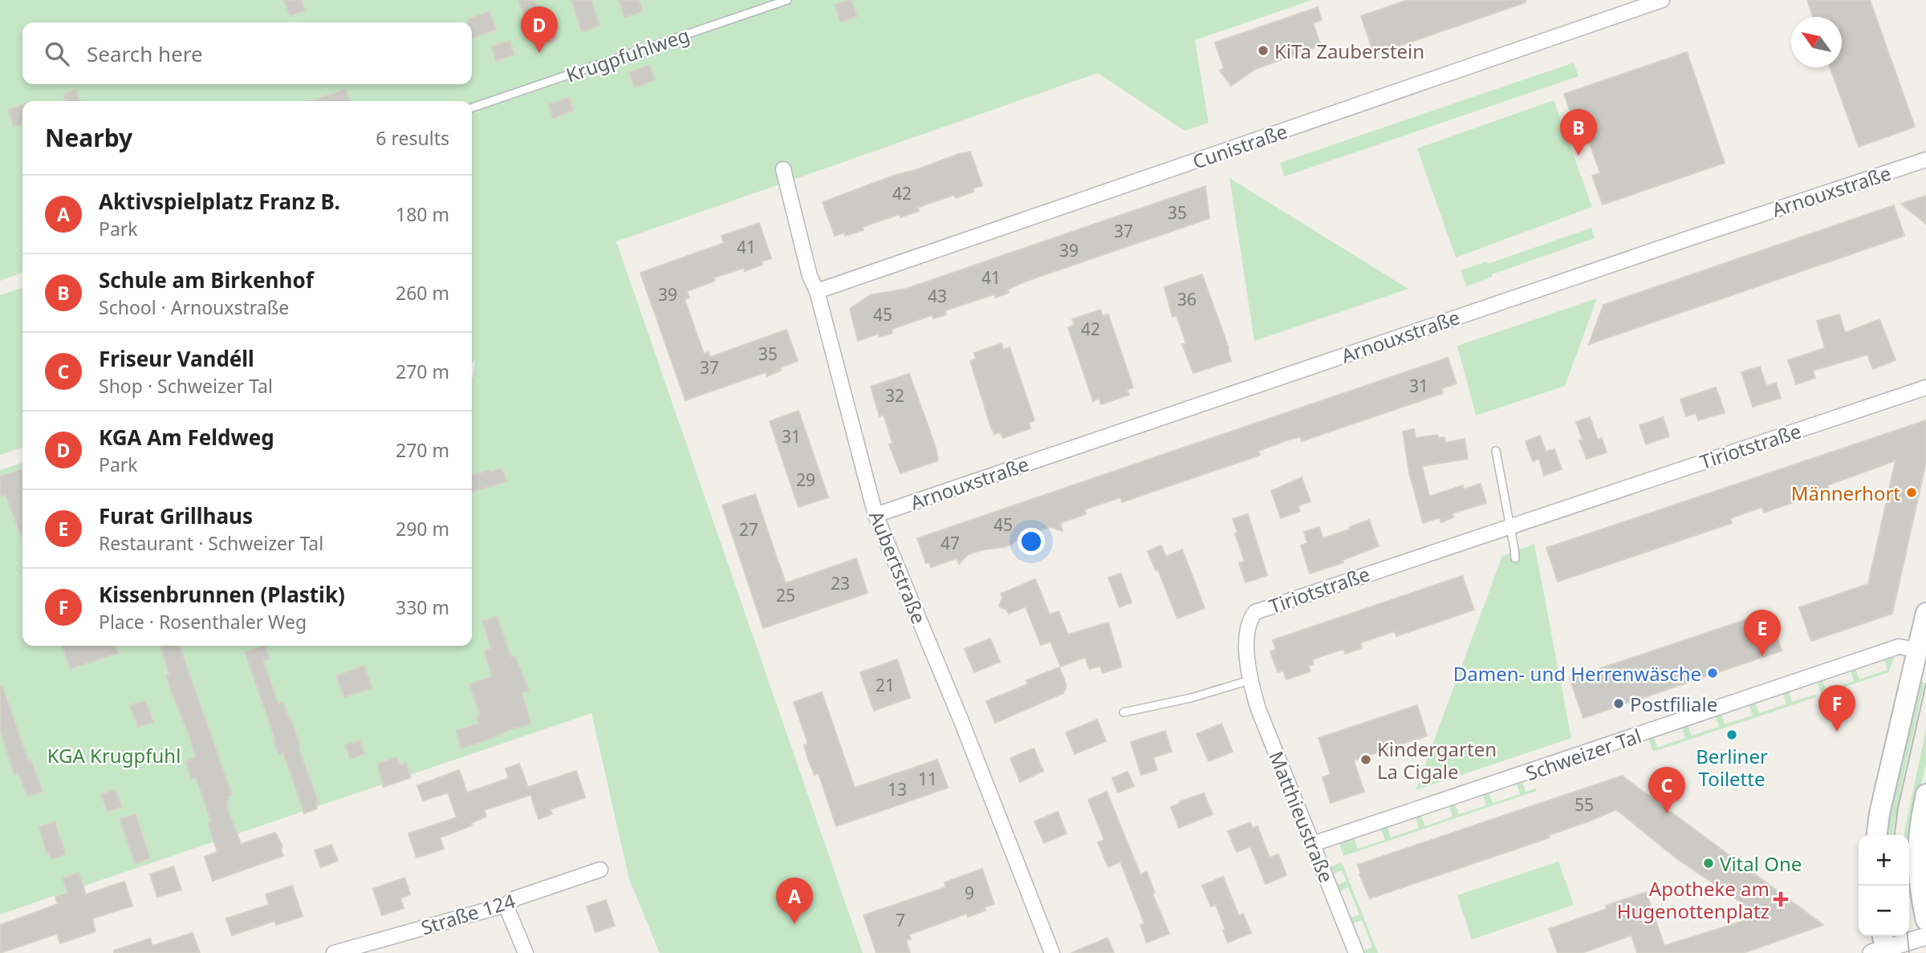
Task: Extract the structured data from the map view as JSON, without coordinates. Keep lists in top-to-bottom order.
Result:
{
  "streets": {
    "street": [
      "Cunistraße",
      "Arnouxstraße",
      "Tiriotstraße",
      "Aubertstraße",
      "Schweizer Tal",
      "Matthieustraße",
      "Straße 124"
    ],
    "lane": ["Krugpfuhlweg"]
  },
  "crossings": [
    ["Cunistraße", "Aubertstraße"],
    ["Arnouxstraße", "Aubertstraße"],
    ["Tiriotstraße", "Matthieustraße"],
    ["Schweizer Tal", "Matthieustraße"]
  ],
  "parks": ["KGA Krugpfuhl"],
  "places": {
    "other": [
      "KiTa Zauberstein",
      "Männerhort",
      "Damen- und Herrenwäsche",
      "Postfiliale",
      "Berliner Toilette",
      "Kindergarten La Cigale",
      "Vital One"
    ],
    "health": ["Apotheke am Hugenottenplatz"]
  },
  "house_numbers": [
    "42",
    "35",
    "37",
    "41",
    "39",
    "41",
    "39",
    "43",
    "36",
    "45",
    "42",
    "35",
    "37",
    "31",
    "32",
    "31",
    "29",
    "45",
    "27",
    "47",
    "23",
    "25",
    "21",
    "11",
    "13",
    "55",
    "9",
    "7"
  ],
  "north": "top left",
  "page": {
    "pins": [
      "D",
      "B",
      "E",
      "F",
      "C",
      "A"
    ],
    "search": "Search here",
    "heading": ["Nearby", "6 results"],
    "list": [
      {
        "mark": "A",
        "name": "Aktivspielplatz Franz B.",
        "note": "Park",
        "value": "180 m"
      },
      {
        "mark": "B",
        "name": "Schule am Birkenhof",
        "note": "School · Arnouxstraße",
        "value": "260 m"
      },
      {
        "mark": "C",
        "name": "Friseur Vandéll",
        "note": "Shop · Schweizer Tal",
        "value": "270 m"
      },
      {
        "mark": "D",
        "name": "KGA Am Feldweg",
        "note": "Park",
        "value": "270 m"
      },
      {
        "mark": "E",
        "name": "Furat Grillhaus",
        "note": "Restaurant · Schweizer Tal",
        "value": "290 m"
      },
      {
        "mark": "F",
        "name": "Kissenbrunnen (Plastik)",
        "note": "Place · Rosenthaler Weg",
        "value": "330 m"
      }
    ],
    "map_buttons": ["+", "−"]
  }
}
